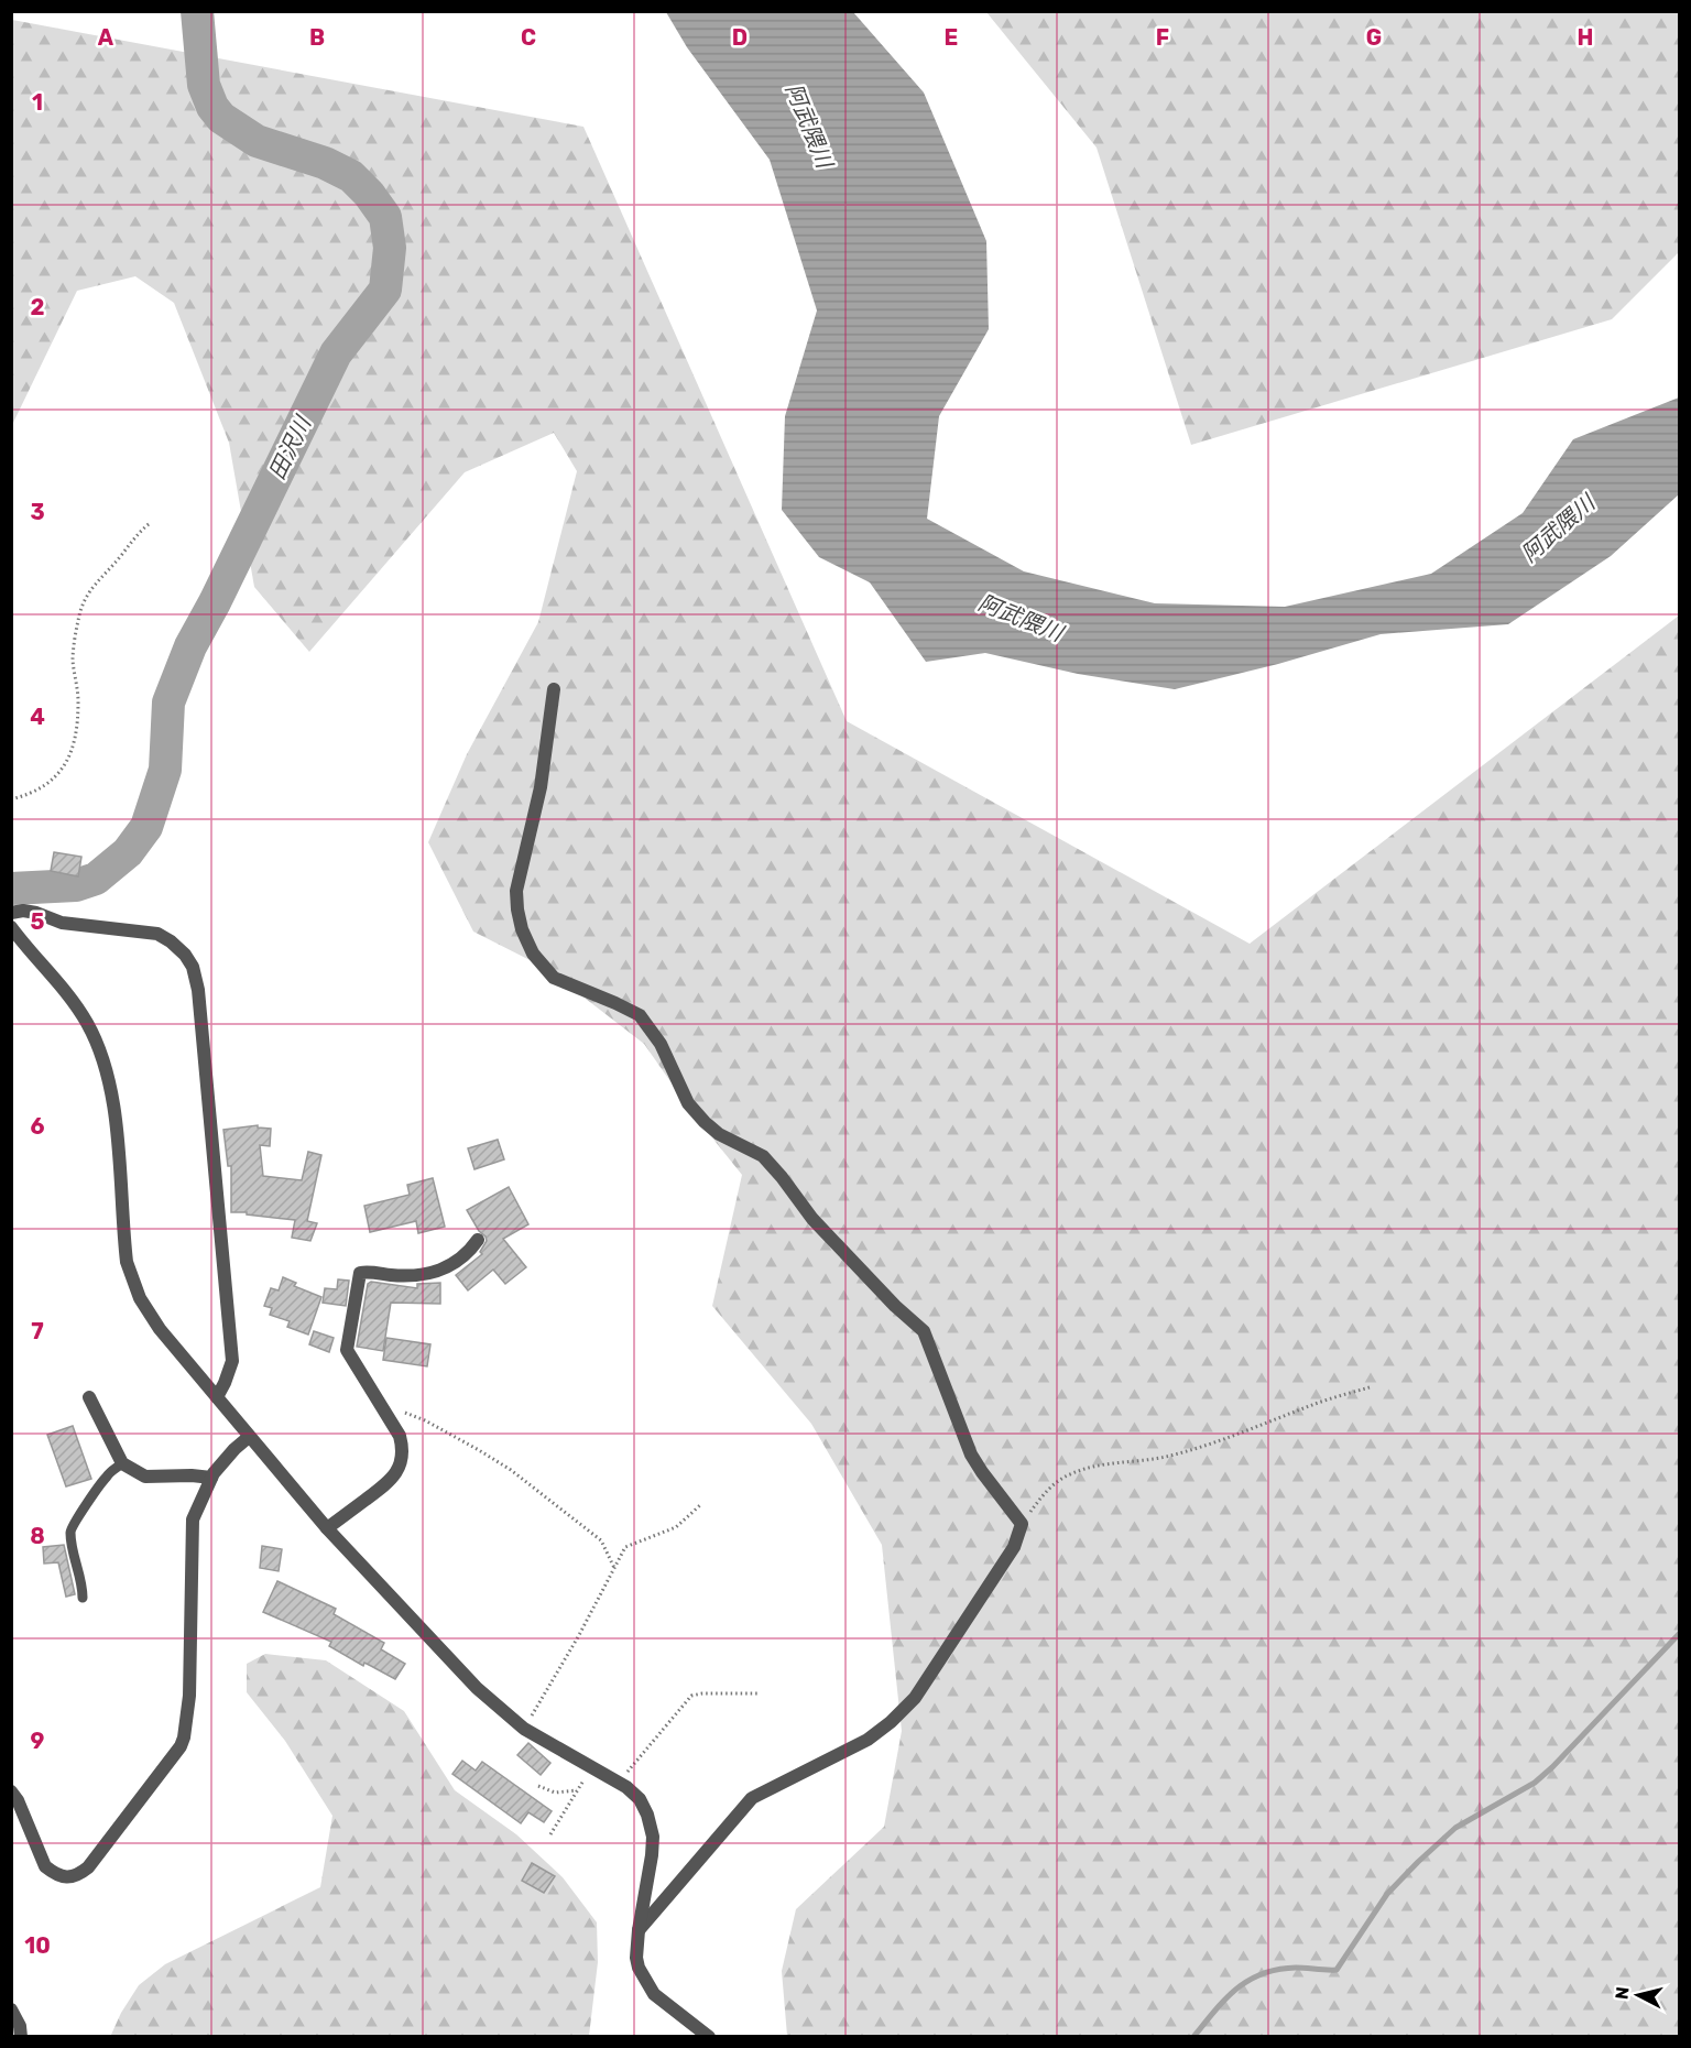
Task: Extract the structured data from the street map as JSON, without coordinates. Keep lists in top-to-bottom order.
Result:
{
  "water": ["阿武隈川", "田沢川"],
  "north": "left",
  "grid": {
    "columns": [
      "A",
      "B",
      "C",
      "D",
      "E",
      "F",
      "G",
      "H"
    ],
    "rows": [
      "1",
      "2",
      "3",
      "4",
      "5",
      "6",
      "7",
      "8",
      "9",
      "10"
    ]
  }
}
